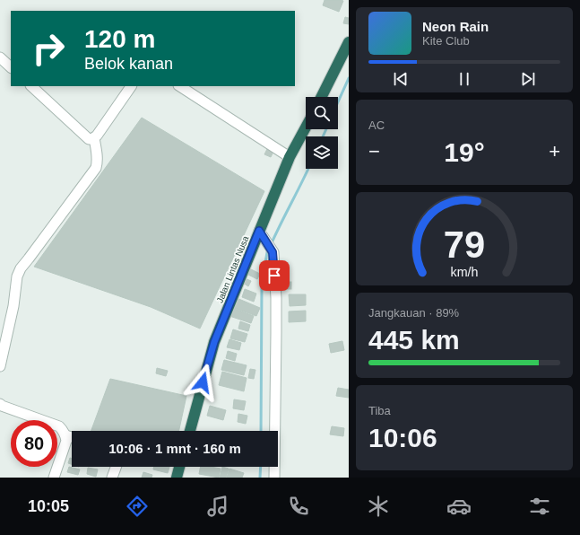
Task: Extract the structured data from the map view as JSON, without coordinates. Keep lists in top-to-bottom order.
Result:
{
  "streets": {
    "highway": ["Jalan Lintas Nusa"]
  },
  "page": {
    "turn": ["120 m", "Belok kanan"],
    "song": ["Neon Rain", "Kite Club"],
    "tile": [
      "AC",
      ["Jangkauan · 89%", "445 km"],
      ["Tiba", "10:06"]
    ],
    "heat": ["−", "19°", "+"],
    "limit": "80",
    "trip": "10:06 · 1 mnt · 160 m",
    "tabs": "10:05",
    "gauge": ["79", "km/h"]
  }
}
